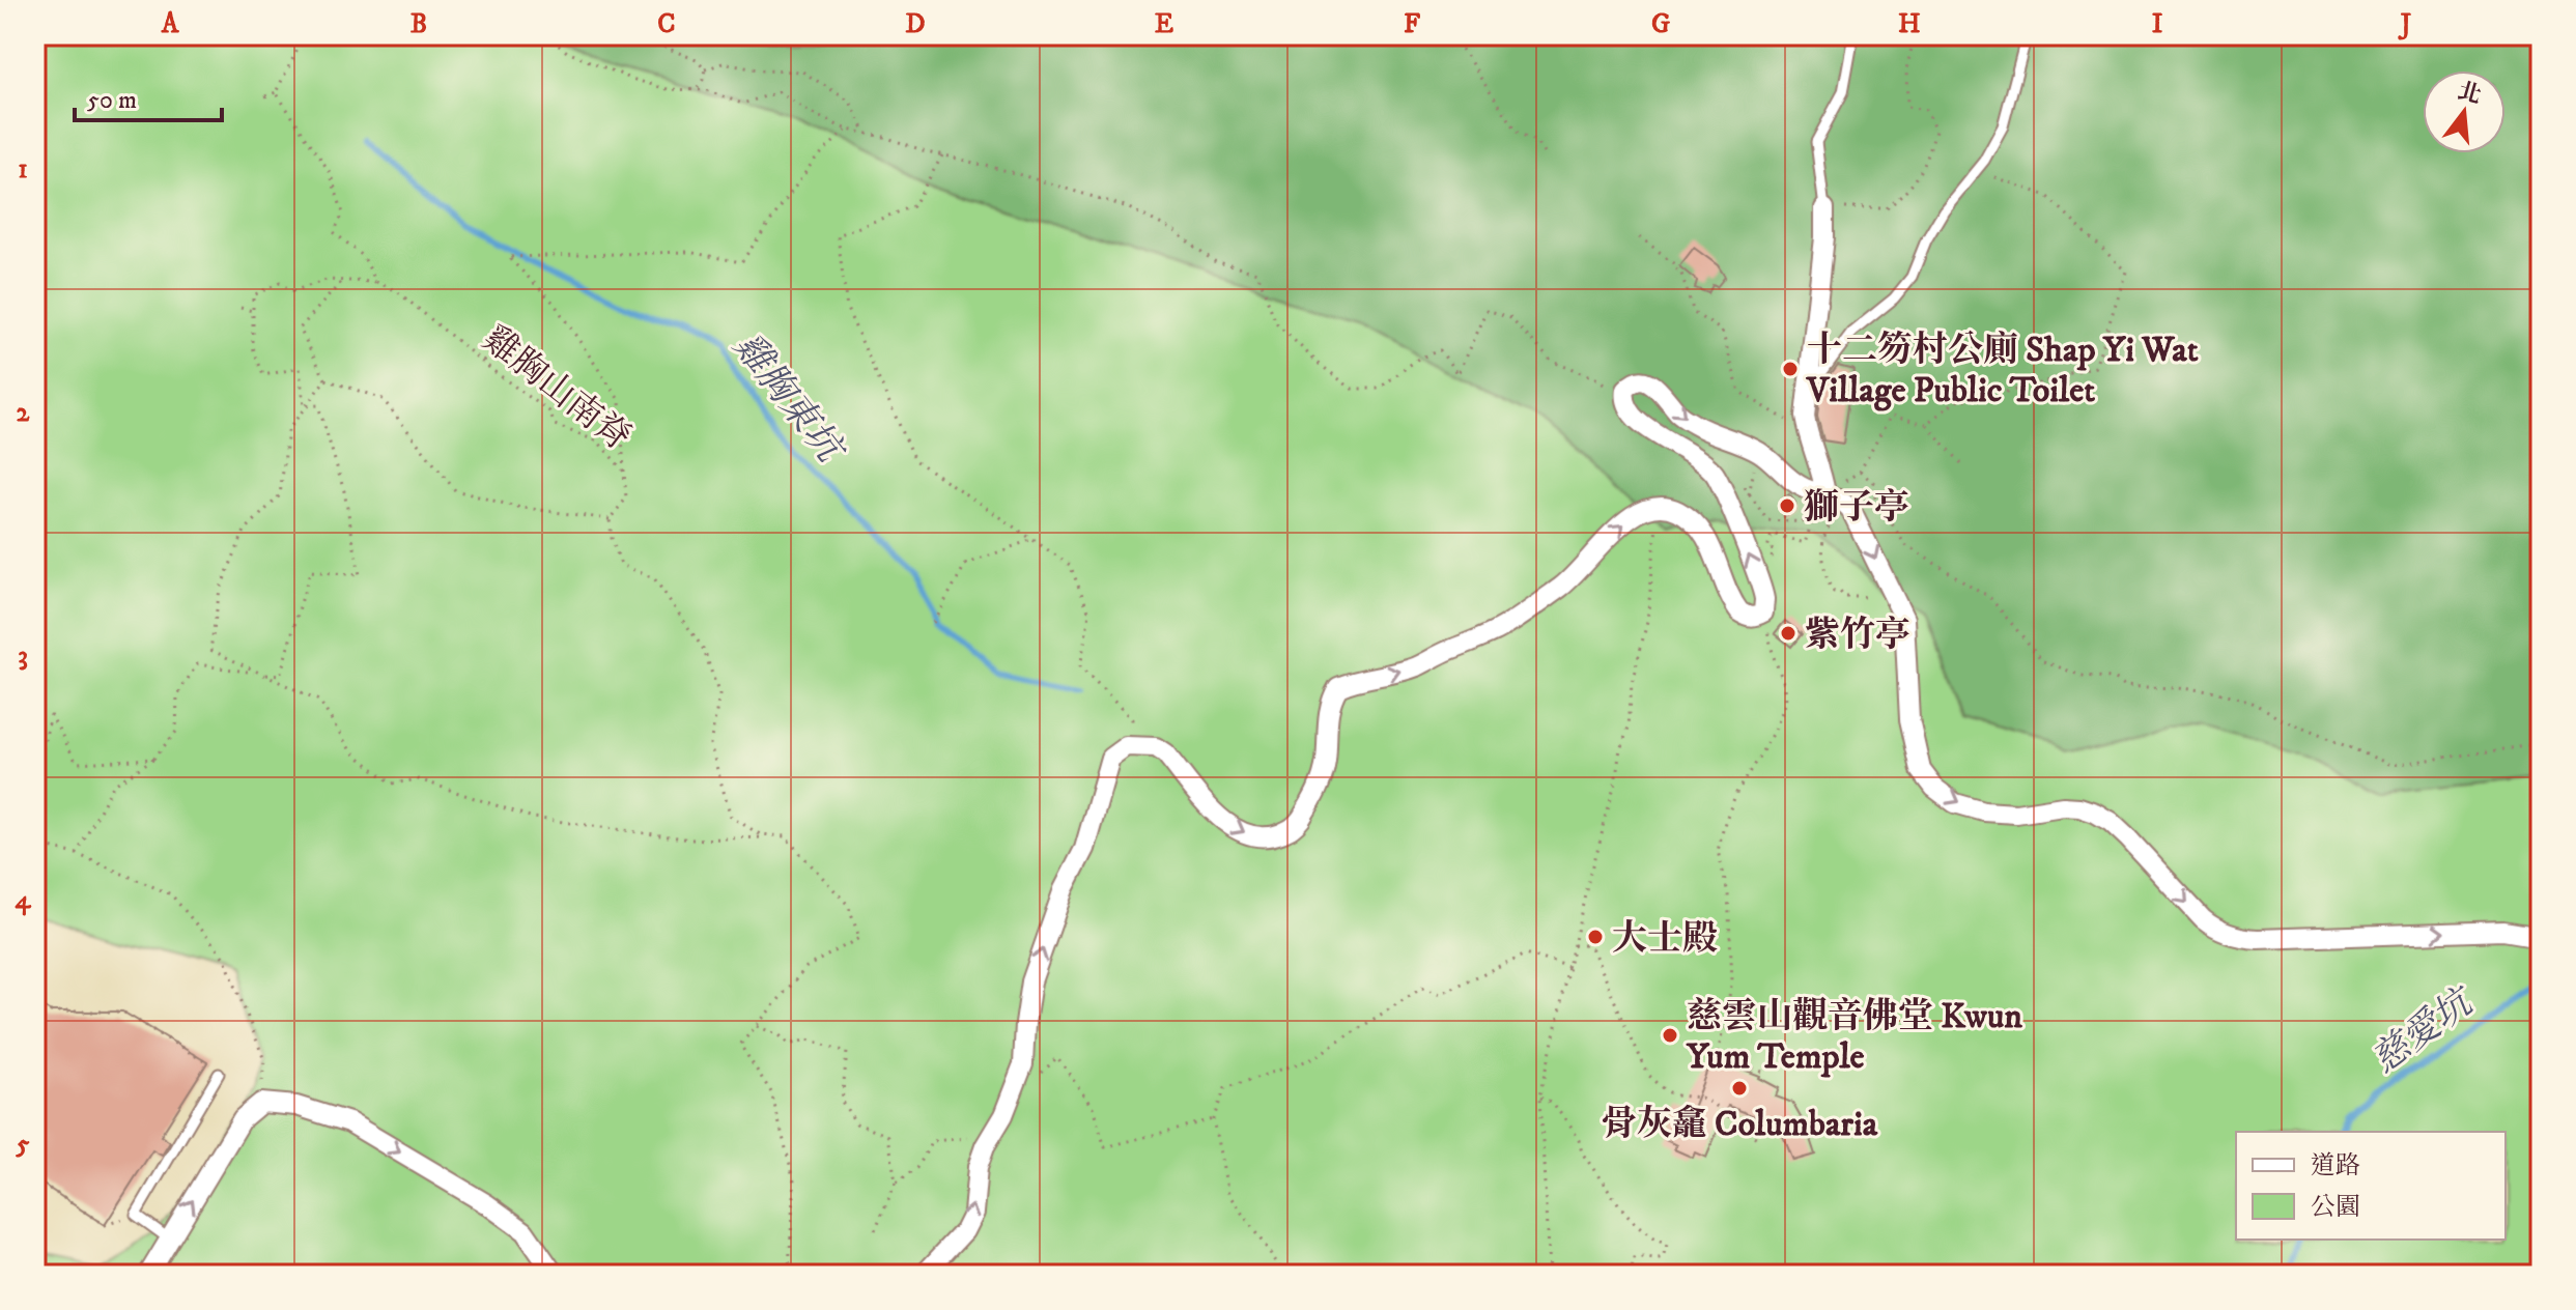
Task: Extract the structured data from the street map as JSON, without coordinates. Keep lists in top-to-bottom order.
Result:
{
  "streets": {
    "path": ["雞胸山南脊"]
  },
  "water": ["雞胸東坑", "慈愛坑"],
  "places": [
    "十二笏村公廁 Shap Yi Wat Village Public Toilet",
    "獅子亭",
    "紫竹亭",
    "大士殿",
    "慈雲山觀音佛堂 Kwun Yum Temple",
    "骨灰龕 Columbaria"
  ],
  "legend": ["道路", "公園"],
  "scale_bar": "50 m",
  "north": "top",
  "grid": {
    "columns": [
      "A",
      "B",
      "C",
      "D",
      "E",
      "F",
      "G",
      "H",
      "I",
      "J"
    ],
    "rows": [
      "1",
      "2",
      "3",
      "4",
      "5"
    ]
  }
}
